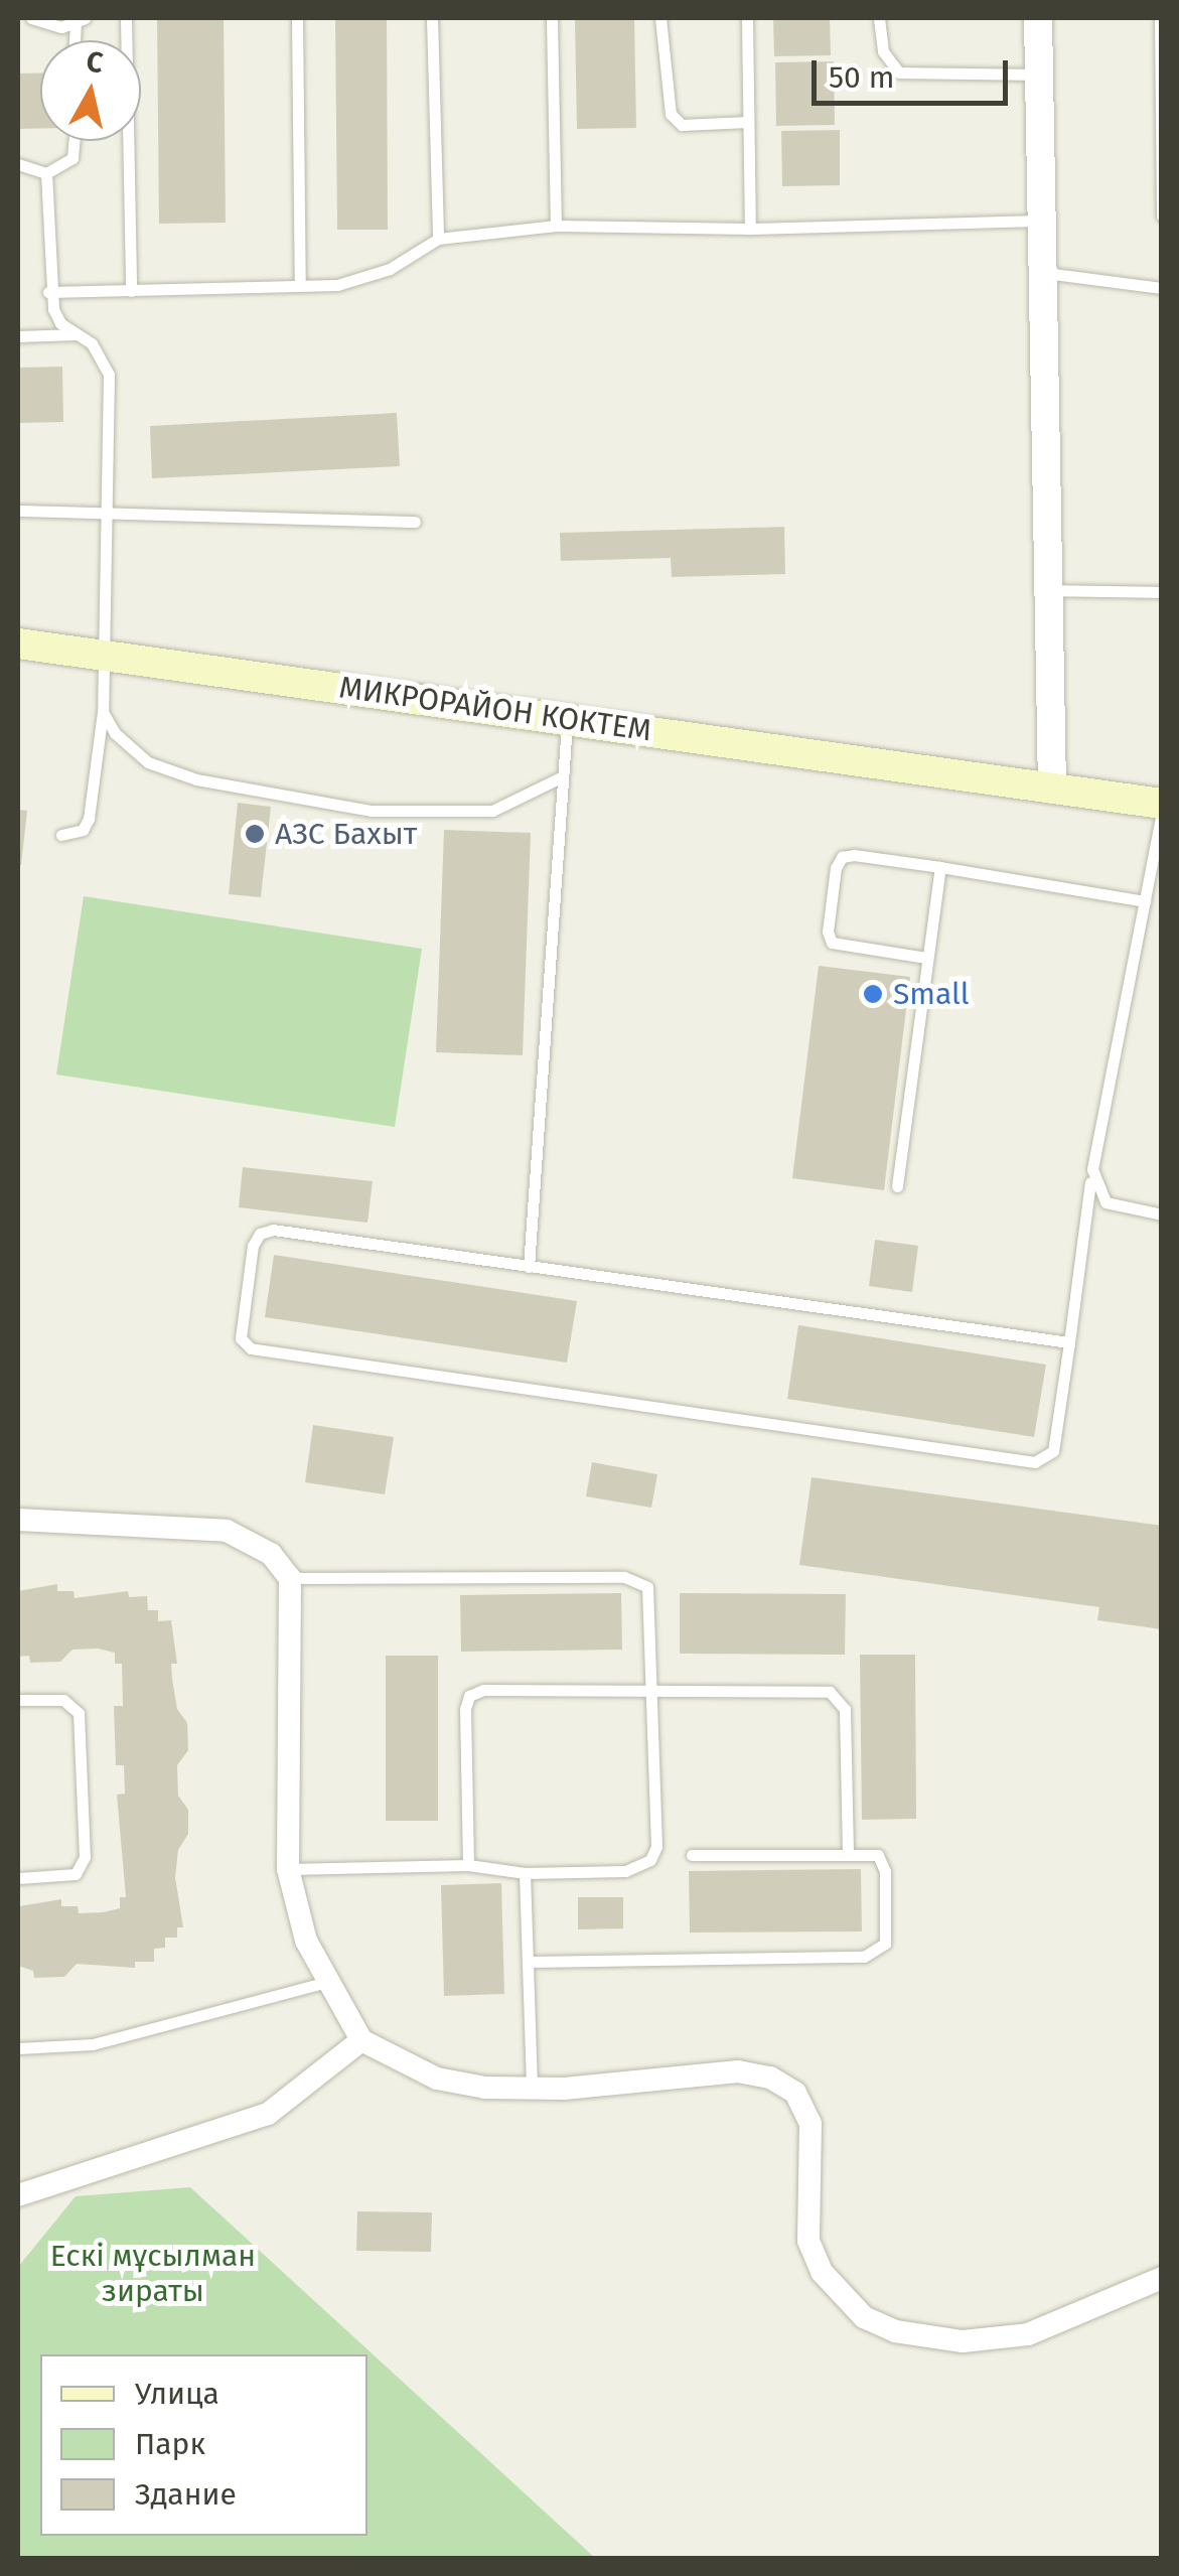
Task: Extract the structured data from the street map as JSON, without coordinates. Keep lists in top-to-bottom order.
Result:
{
  "streets": {
    "main road": ["МИКРОРАЙОН КОКТЕМ"]
  },
  "parks": ["Ескі мұсылман зираты"],
  "places": ["АЗС Бахыт", "Small"],
  "legend": ["Улица", "Парк", "Здание"],
  "scale_bar": "50 m",
  "north": "top"
}
